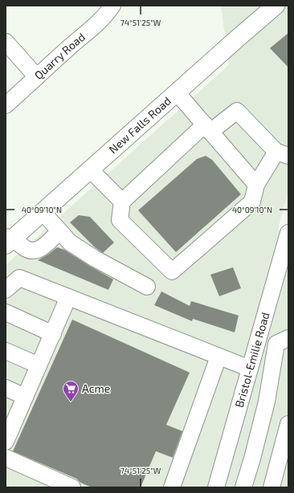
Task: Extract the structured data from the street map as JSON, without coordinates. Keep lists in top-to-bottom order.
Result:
{
  "streets": {
    "main road": ["New Falls Road"],
    "street": ["Quarry Road", "Bristol-Emilie Road"]
  },
  "places": {
    "supermarket": ["Acme"]
  },
  "coordinates": ["74°51'25\"W", "40°09'10\"N"]
}
